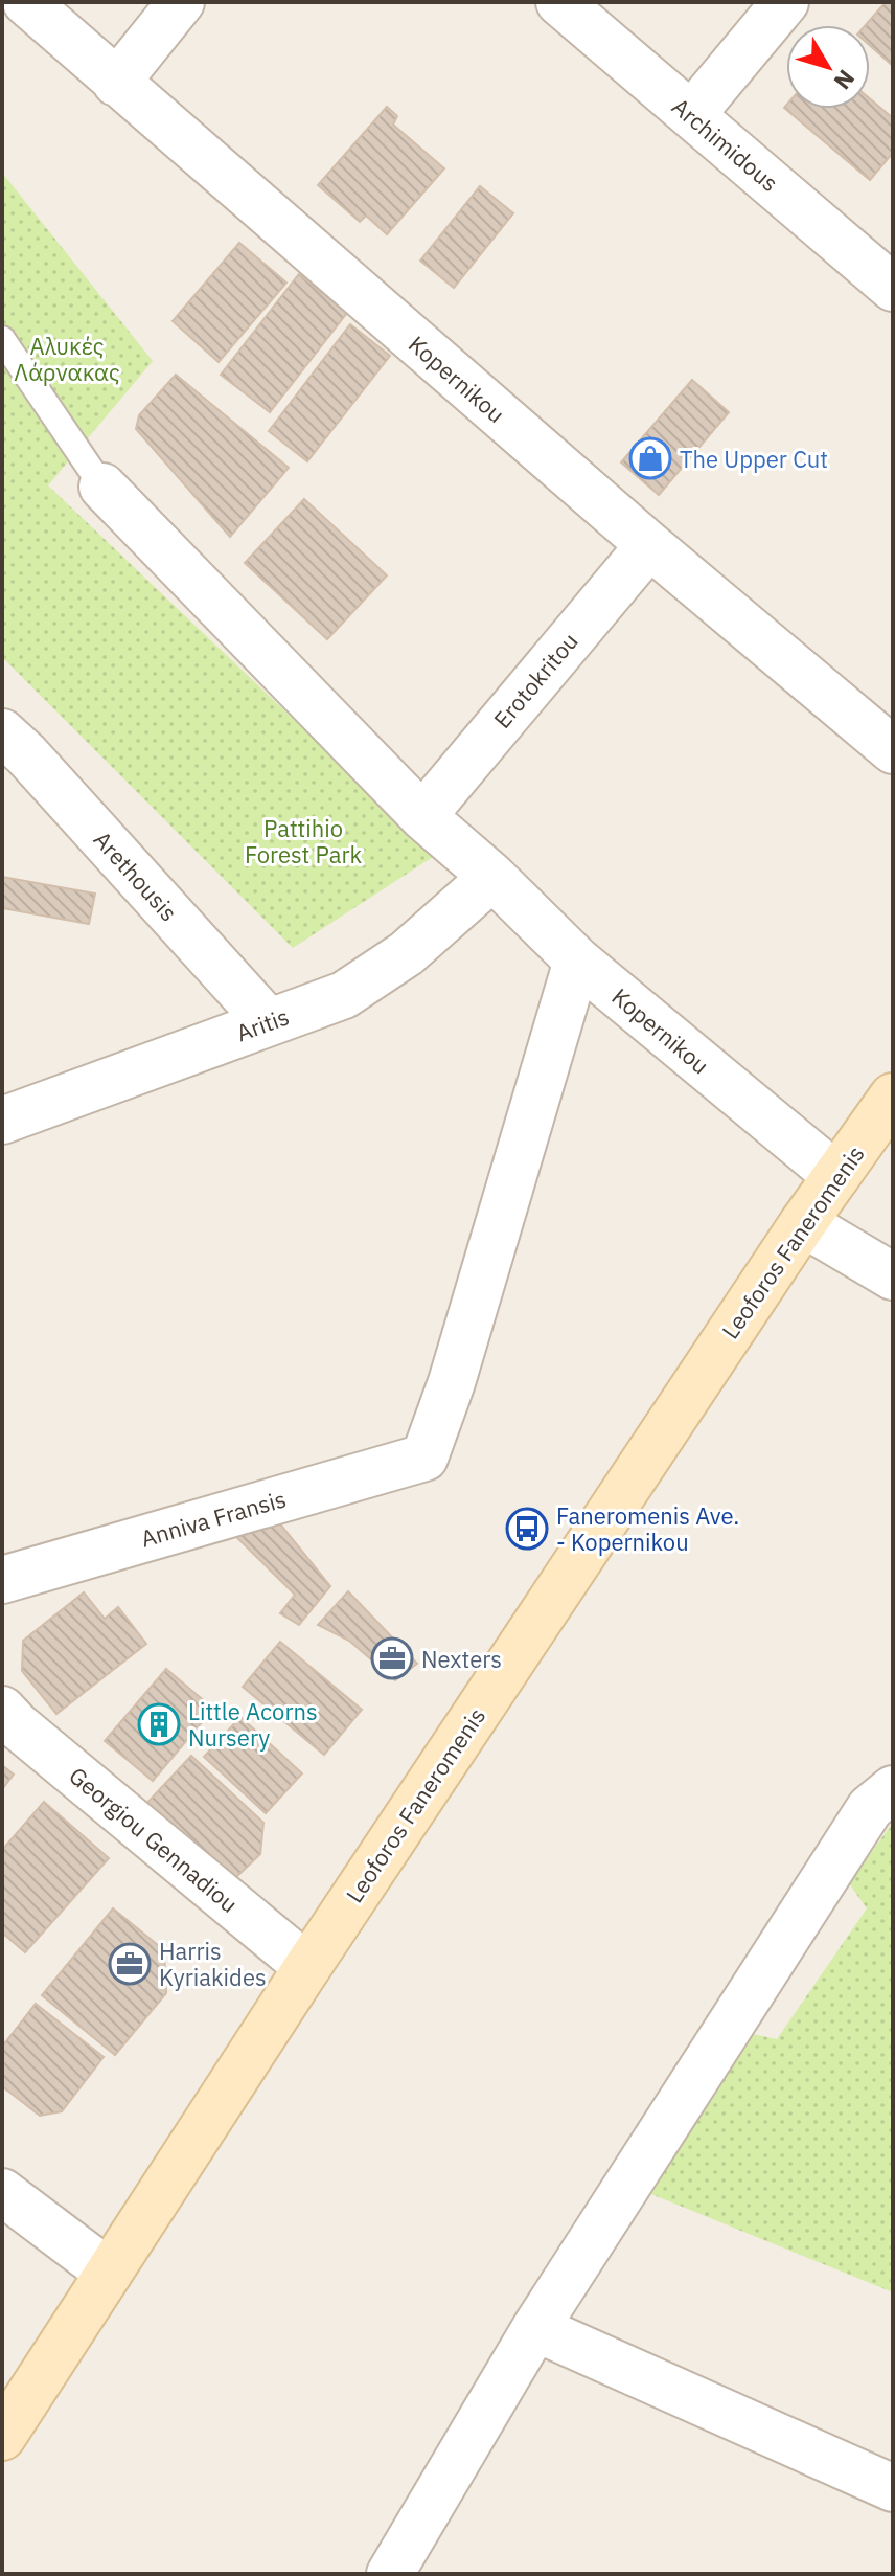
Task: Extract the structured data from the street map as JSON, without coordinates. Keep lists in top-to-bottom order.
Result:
{
  "streets": {
    "main road": ["Leoforos Faneromenis"],
    "street": [
      "Archimidous",
      "Kopernikou",
      "Erotokritou",
      "Arethousis",
      "Aritis",
      "Anniva Fransis",
      "Georgiou Gennadiou"
    ]
  },
  "crossings": [
    ["Kopernikou", "Erotokritou"],
    ["Kopernikou", "Aritis"],
    ["Kopernikou", "Leoforos Faneromenis"],
    ["Kopernikou", "Anniva Fransis"],
    ["Arethousis", "Aritis"],
    ["Leoforos Faneromenis", "Georgiou Gennadiou"]
  ],
  "parks": ["Αλυκές Λάρνακας", "Pattihio Forest Park"],
  "places": {
    "shop": ["The Upper Cut"],
    "bus stop": ["Faneromenis Ave. - Kopernikou"],
    "office": ["Nexters", "Harris Kyriakides"],
    "building": ["Little Acorns Nursery"]
  },
  "north": "bottom right"
}
